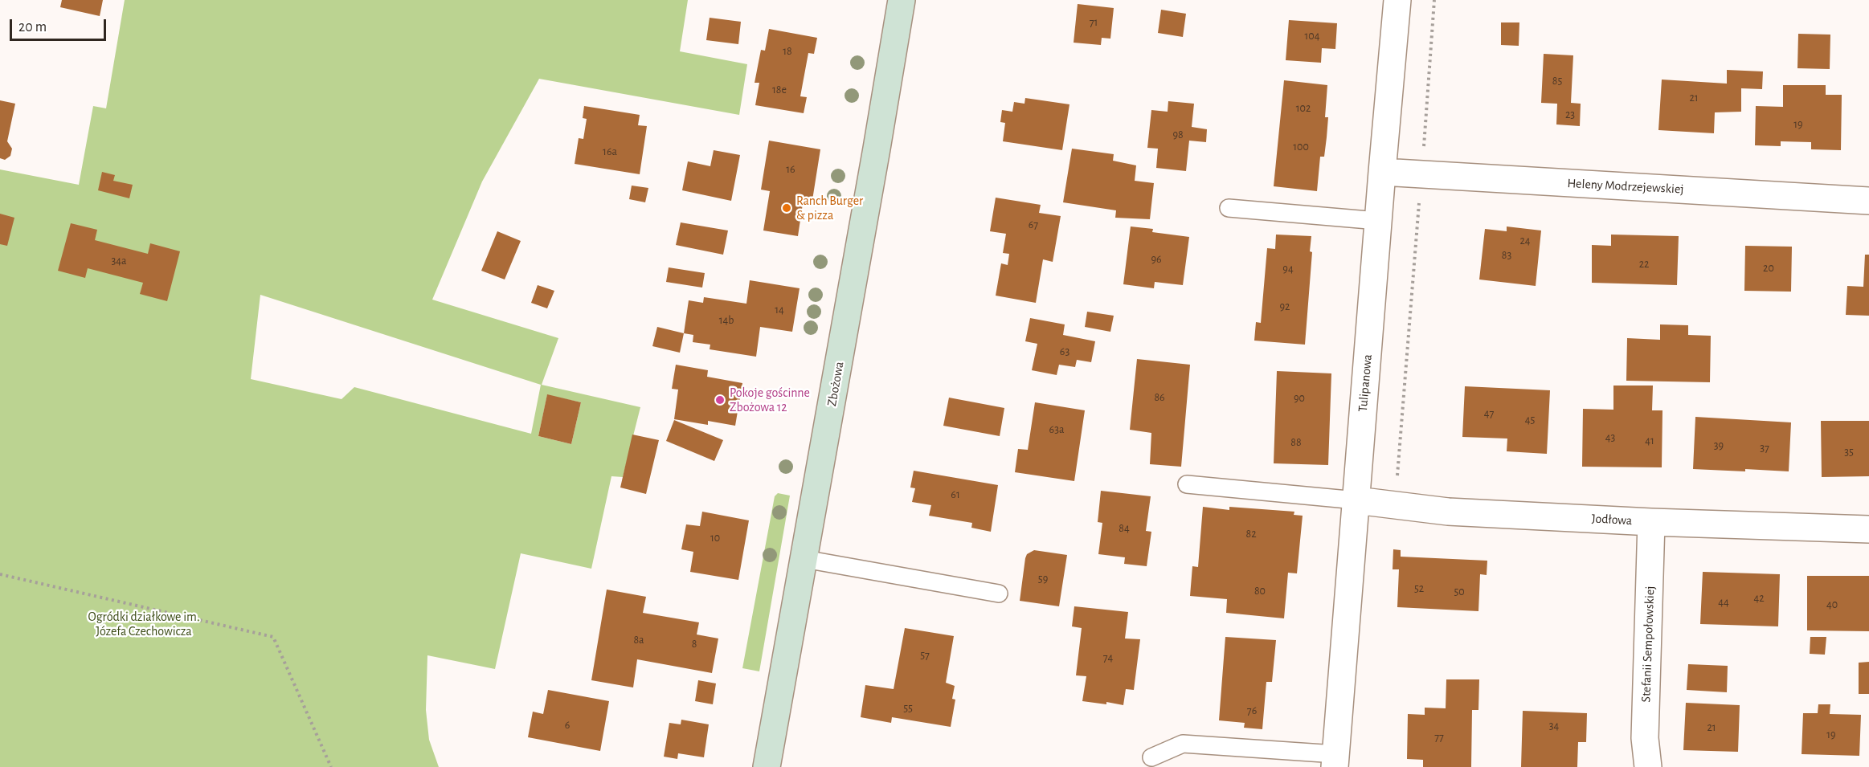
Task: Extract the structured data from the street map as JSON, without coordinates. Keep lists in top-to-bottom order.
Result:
{
  "streets": {
    "street": [
      "Heleny Modrzejewskiej",
      "Tulipanowa",
      "Zbożowa",
      "Jodłowa",
      "Stefanii Sempołowskiej"
    ]
  },
  "crossings": [
    ["Heleny Modrzejewskiej", "Tulipanowa"],
    ["Tulipanowa", "Jodłowa"],
    ["Jodłowa", "Stefanii Sempołowskiej"]
  ],
  "parks": ["Ogródki działkowe im. Józefa Czechowicza"],
  "places": ["Ranch Burger & pizza", "Pokoje gościnne Zbożowa 12"],
  "house_numbers": [
    "71",
    "104",
    "18",
    "85",
    "18e",
    "21",
    "102",
    "23",
    "19",
    "98",
    "100",
    "16a",
    "16",
    "67",
    "24",
    "83",
    "96",
    "34a",
    "22",
    "20",
    "94",
    "92",
    "14",
    "14b",
    "63",
    "86",
    "90",
    "47",
    "45",
    "63a",
    "43",
    "41",
    "88",
    "39",
    "37",
    "35",
    "61",
    "84",
    "82",
    "10",
    "59",
    "52",
    "80",
    "50",
    "42",
    "44",
    "40",
    "8a",
    "8",
    "57",
    "74",
    "55",
    "76",
    "6",
    "34",
    "21",
    "19",
    "77"
  ],
  "scale_bar": "20 m"
}
